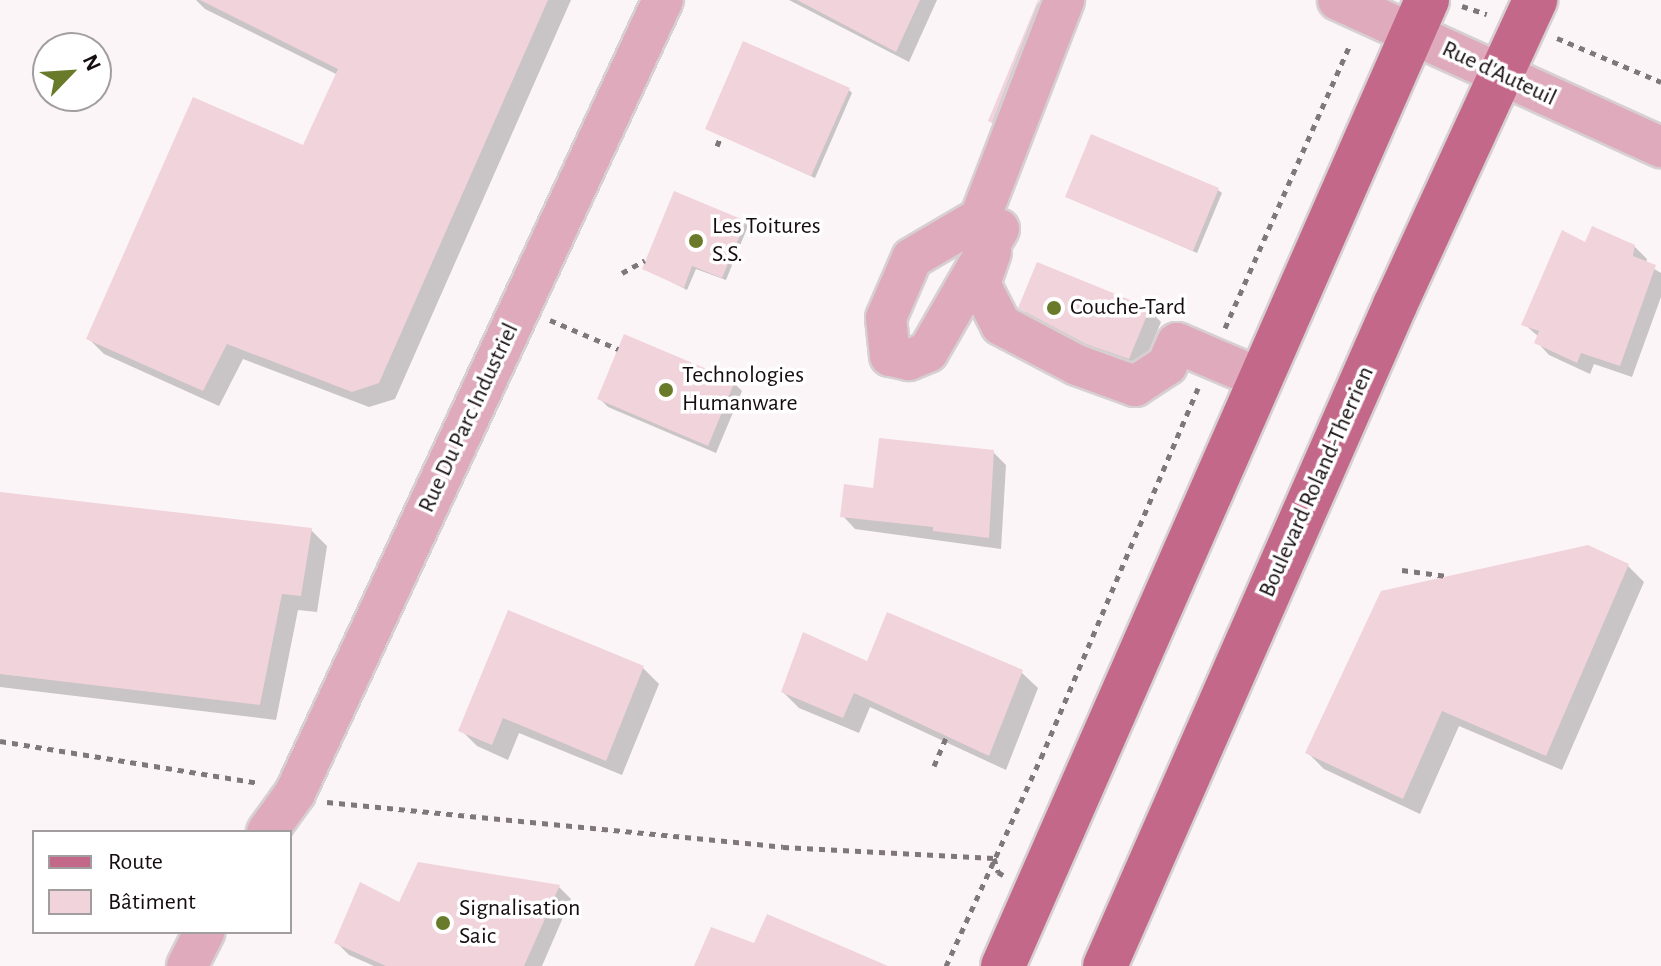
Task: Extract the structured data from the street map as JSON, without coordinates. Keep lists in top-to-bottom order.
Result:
{
  "streets": {
    "main road": ["Boulevard Roland-Therrien"],
    "street": ["Rue d'Auteuil", "Rue Du Parc Industriel"]
  },
  "crossings": [
    ["Rue d'Auteuil", "Boulevard Roland-Therrien"]
  ],
  "places": [
    "Les Toitures S.S.",
    "Couche-Tard",
    "Technologies Humanware",
    "Signalisation Saic"
  ],
  "legend": ["Route", "Bâtiment"],
  "north": "top right"
}
